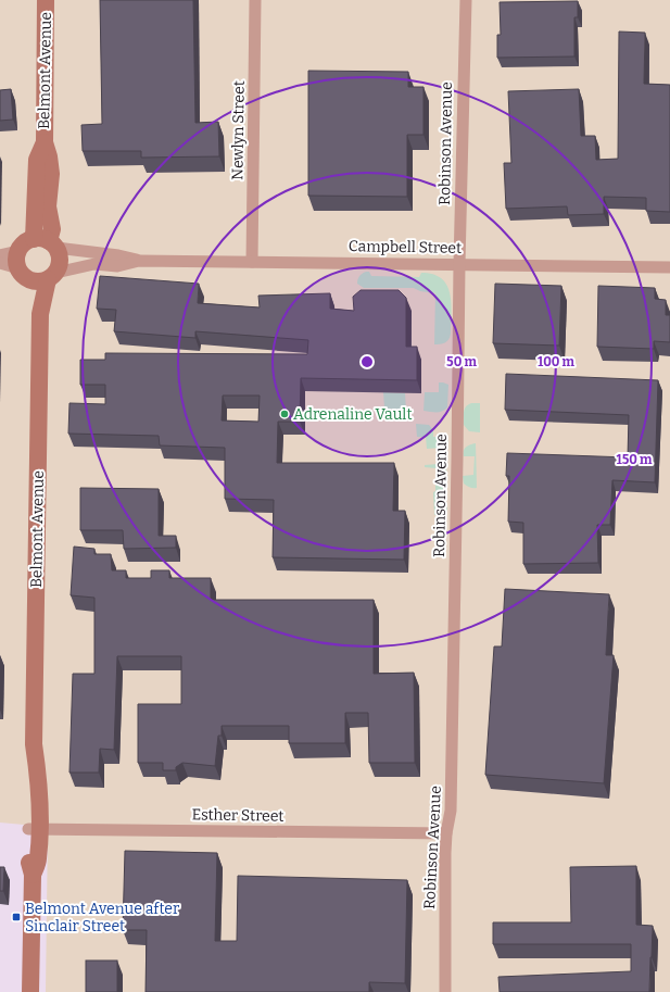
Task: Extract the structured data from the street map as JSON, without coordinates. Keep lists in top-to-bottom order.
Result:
{
  "streets": {
    "main road": ["Belmont Avenue"],
    "street": [
      "Newlyn Street",
      "Robinson Avenue",
      "Campbell Street",
      "Esther Street"
    ]
  },
  "crossings": [
    ["Belmont Avenue", "Campbell Street"],
    ["Belmont Avenue", "Esther Street"],
    ["Newlyn Street", "Campbell Street"],
    ["Robinson Avenue", "Campbell Street"],
    ["Robinson Avenue", "Esther Street"]
  ],
  "places": {
    "other": ["Adrenaline Vault"],
    "transit": ["Belmont Avenue after Sinclair Street"]
  },
  "rings": ["50 m", "100 m", "150 m"]
}
